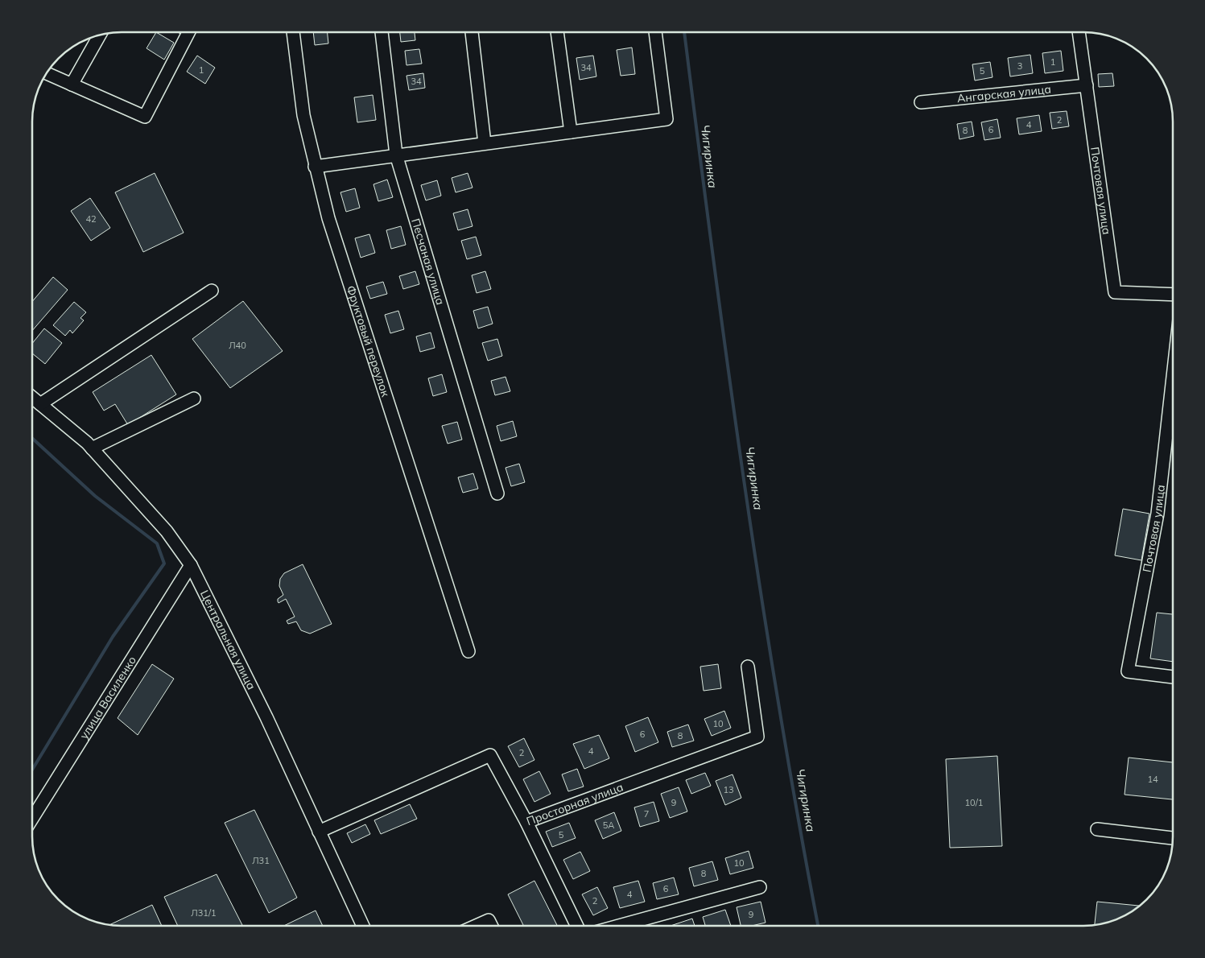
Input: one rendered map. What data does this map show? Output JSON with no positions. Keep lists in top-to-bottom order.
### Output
{
  "streets": {
    "street": [
      "Ангарская улица",
      "Почтовая улица",
      "Песчаная улица",
      "Фруктовый переулок",
      "Центральная улица",
      "улица Василенко",
      "Просторная улица"
    ]
  },
  "crossings": [
    ["Ангарская улица", "Почтовая улица"],
    ["Центральная улица", "улица Василенко"],
    ["Центральная улица", "Просторная улица"]
  ],
  "water": ["Чигиринка"],
  "house_numbers": [
    "1",
    "3",
    "34",
    "1",
    "5",
    "34",
    "2",
    "4",
    "6",
    "8",
    "42",
    "Л40",
    "10",
    "6",
    "8",
    "4",
    "2",
    "14",
    "13",
    "9",
    "10/1",
    "7",
    "5А",
    "5",
    "Л31",
    "10",
    "8",
    "6",
    "4",
    "2",
    "Л31/1",
    "9"
  ]
}
